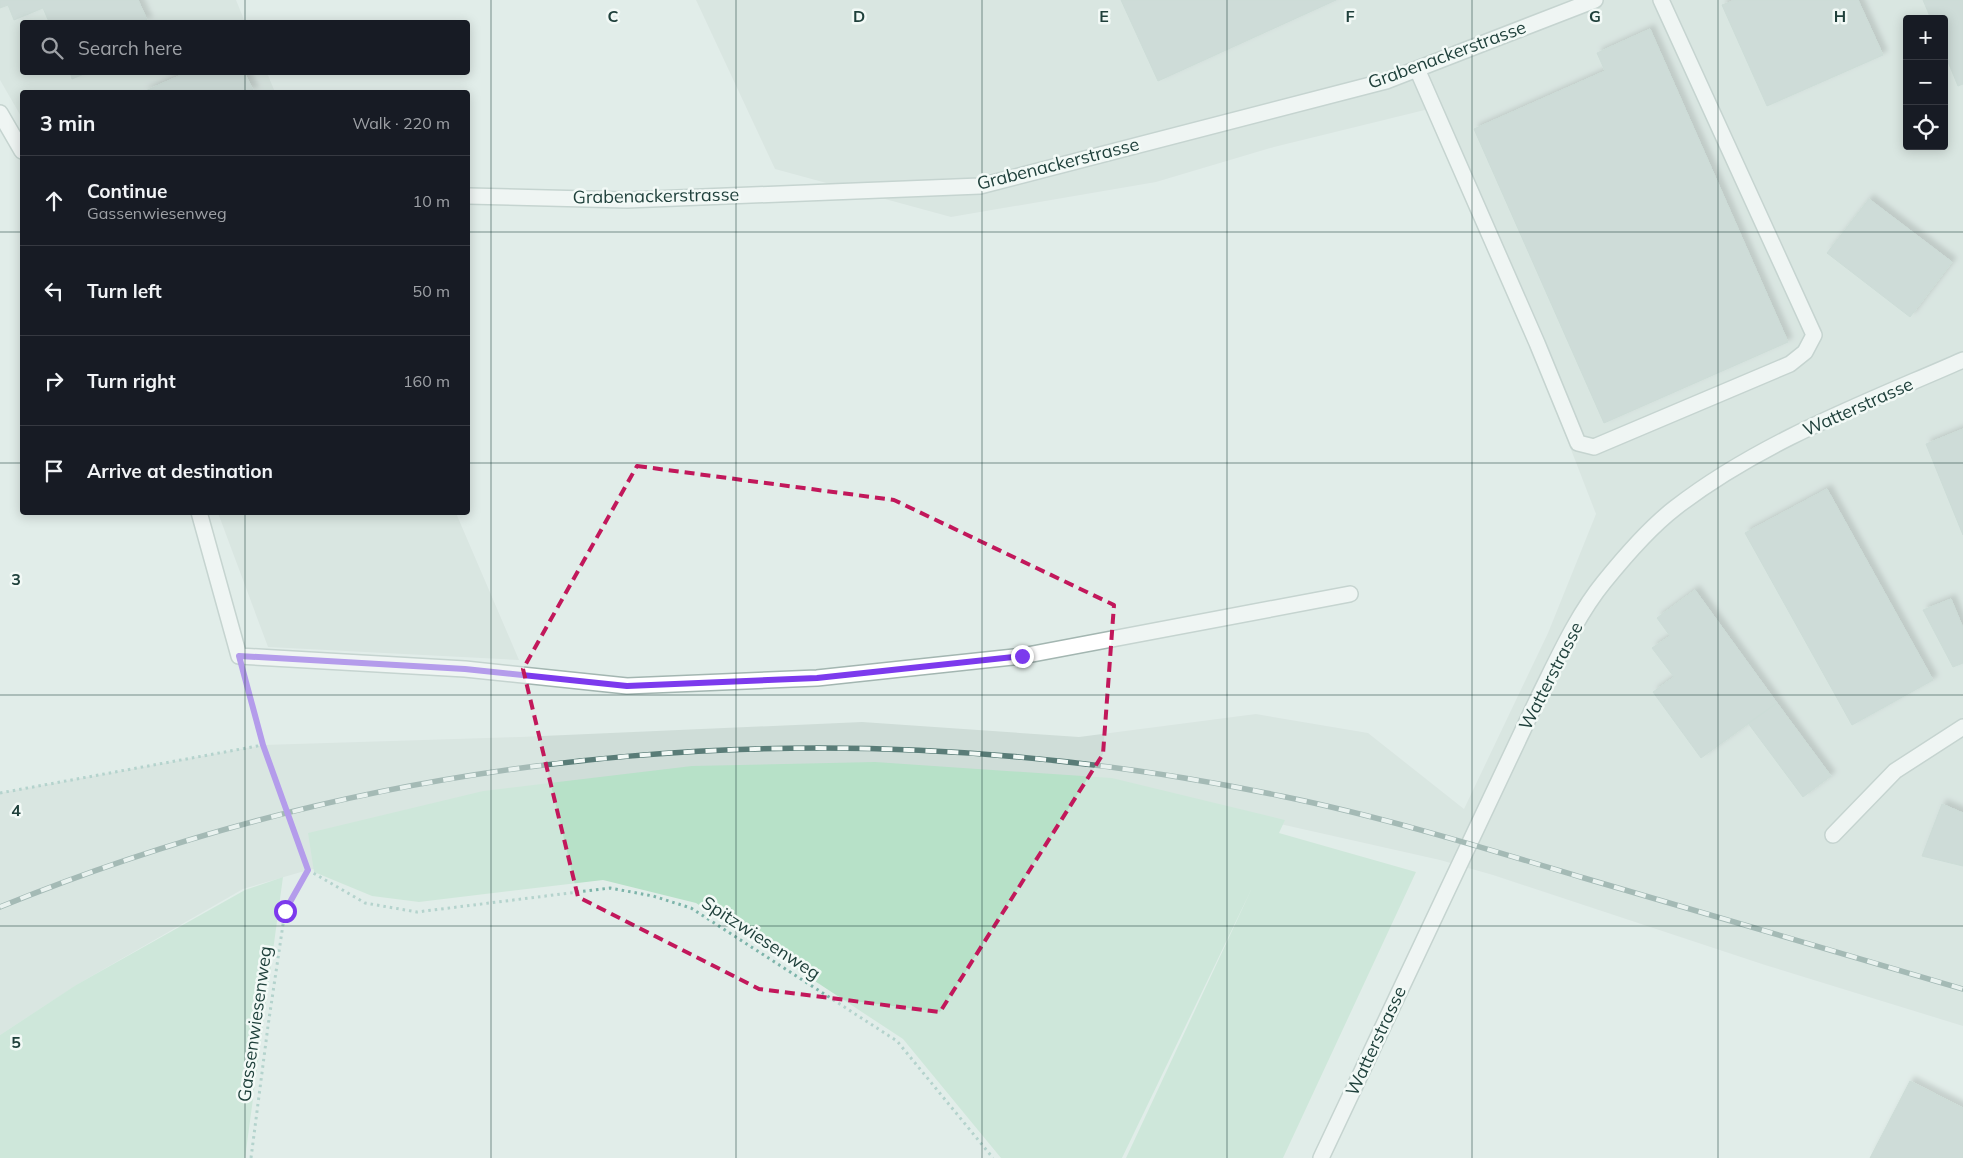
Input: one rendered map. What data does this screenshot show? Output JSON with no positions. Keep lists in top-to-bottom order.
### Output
{
  "streets": {
    "street": ["Grabenackerstrasse", "Watterstrasse"],
    "path": ["Spitzwiesenweg", "Gassenwiesenweg"]
  },
  "crossings": [
    ["Spitzwiesenweg", "Gassenwiesenweg"]
  ],
  "page": {
    "map_buttons": ["+", "−"],
    "search": "Search here",
    "heading": ["3 min", "Walk · 220 m"],
    "list": [
      ["Continue", "Gassenwiesenweg", "10 m"],
      ["Turn left", "50 m"],
      ["Turn right", "160 m"],
      "Arrive at destination"
    ]
  },
  "grid": {
    "columns": [
      "C",
      "D",
      "E",
      "F",
      "G",
      "H"
    ],
    "rows": ["3", "4", "5"]
  }
}
